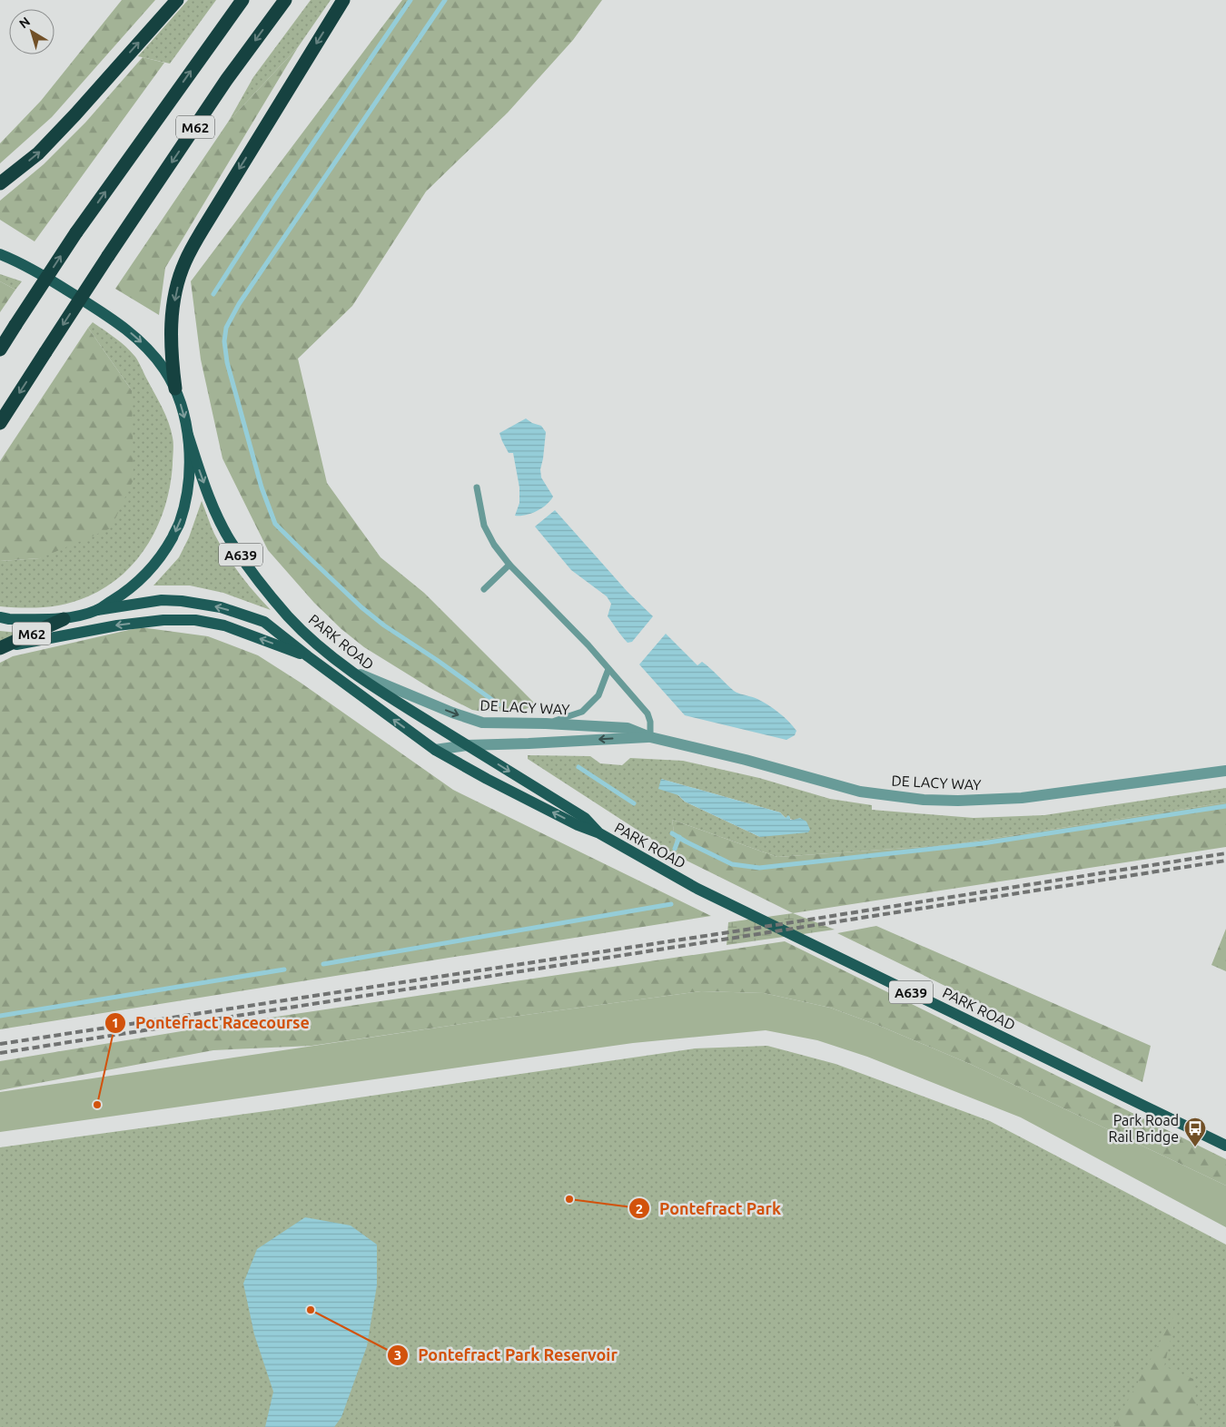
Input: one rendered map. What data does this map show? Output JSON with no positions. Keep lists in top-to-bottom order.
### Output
{
  "streets": {
    "highway": ["M62"],
    "main road": ["A639", "PARK ROAD"],
    "street": ["DE LACY WAY"]
  },
  "crossings": [
    ["M62", "A639"],
    ["A639", "PARK ROAD"],
    ["PARK ROAD", "DE LACY WAY"]
  ],
  "places": {
    "other": ["Pontefract Racecourse", "Pontefract Park", "Pontefract Park Reservoir"],
    "bus stop": ["Park Road Rail Bridge"]
  },
  "north": "top left"
}
